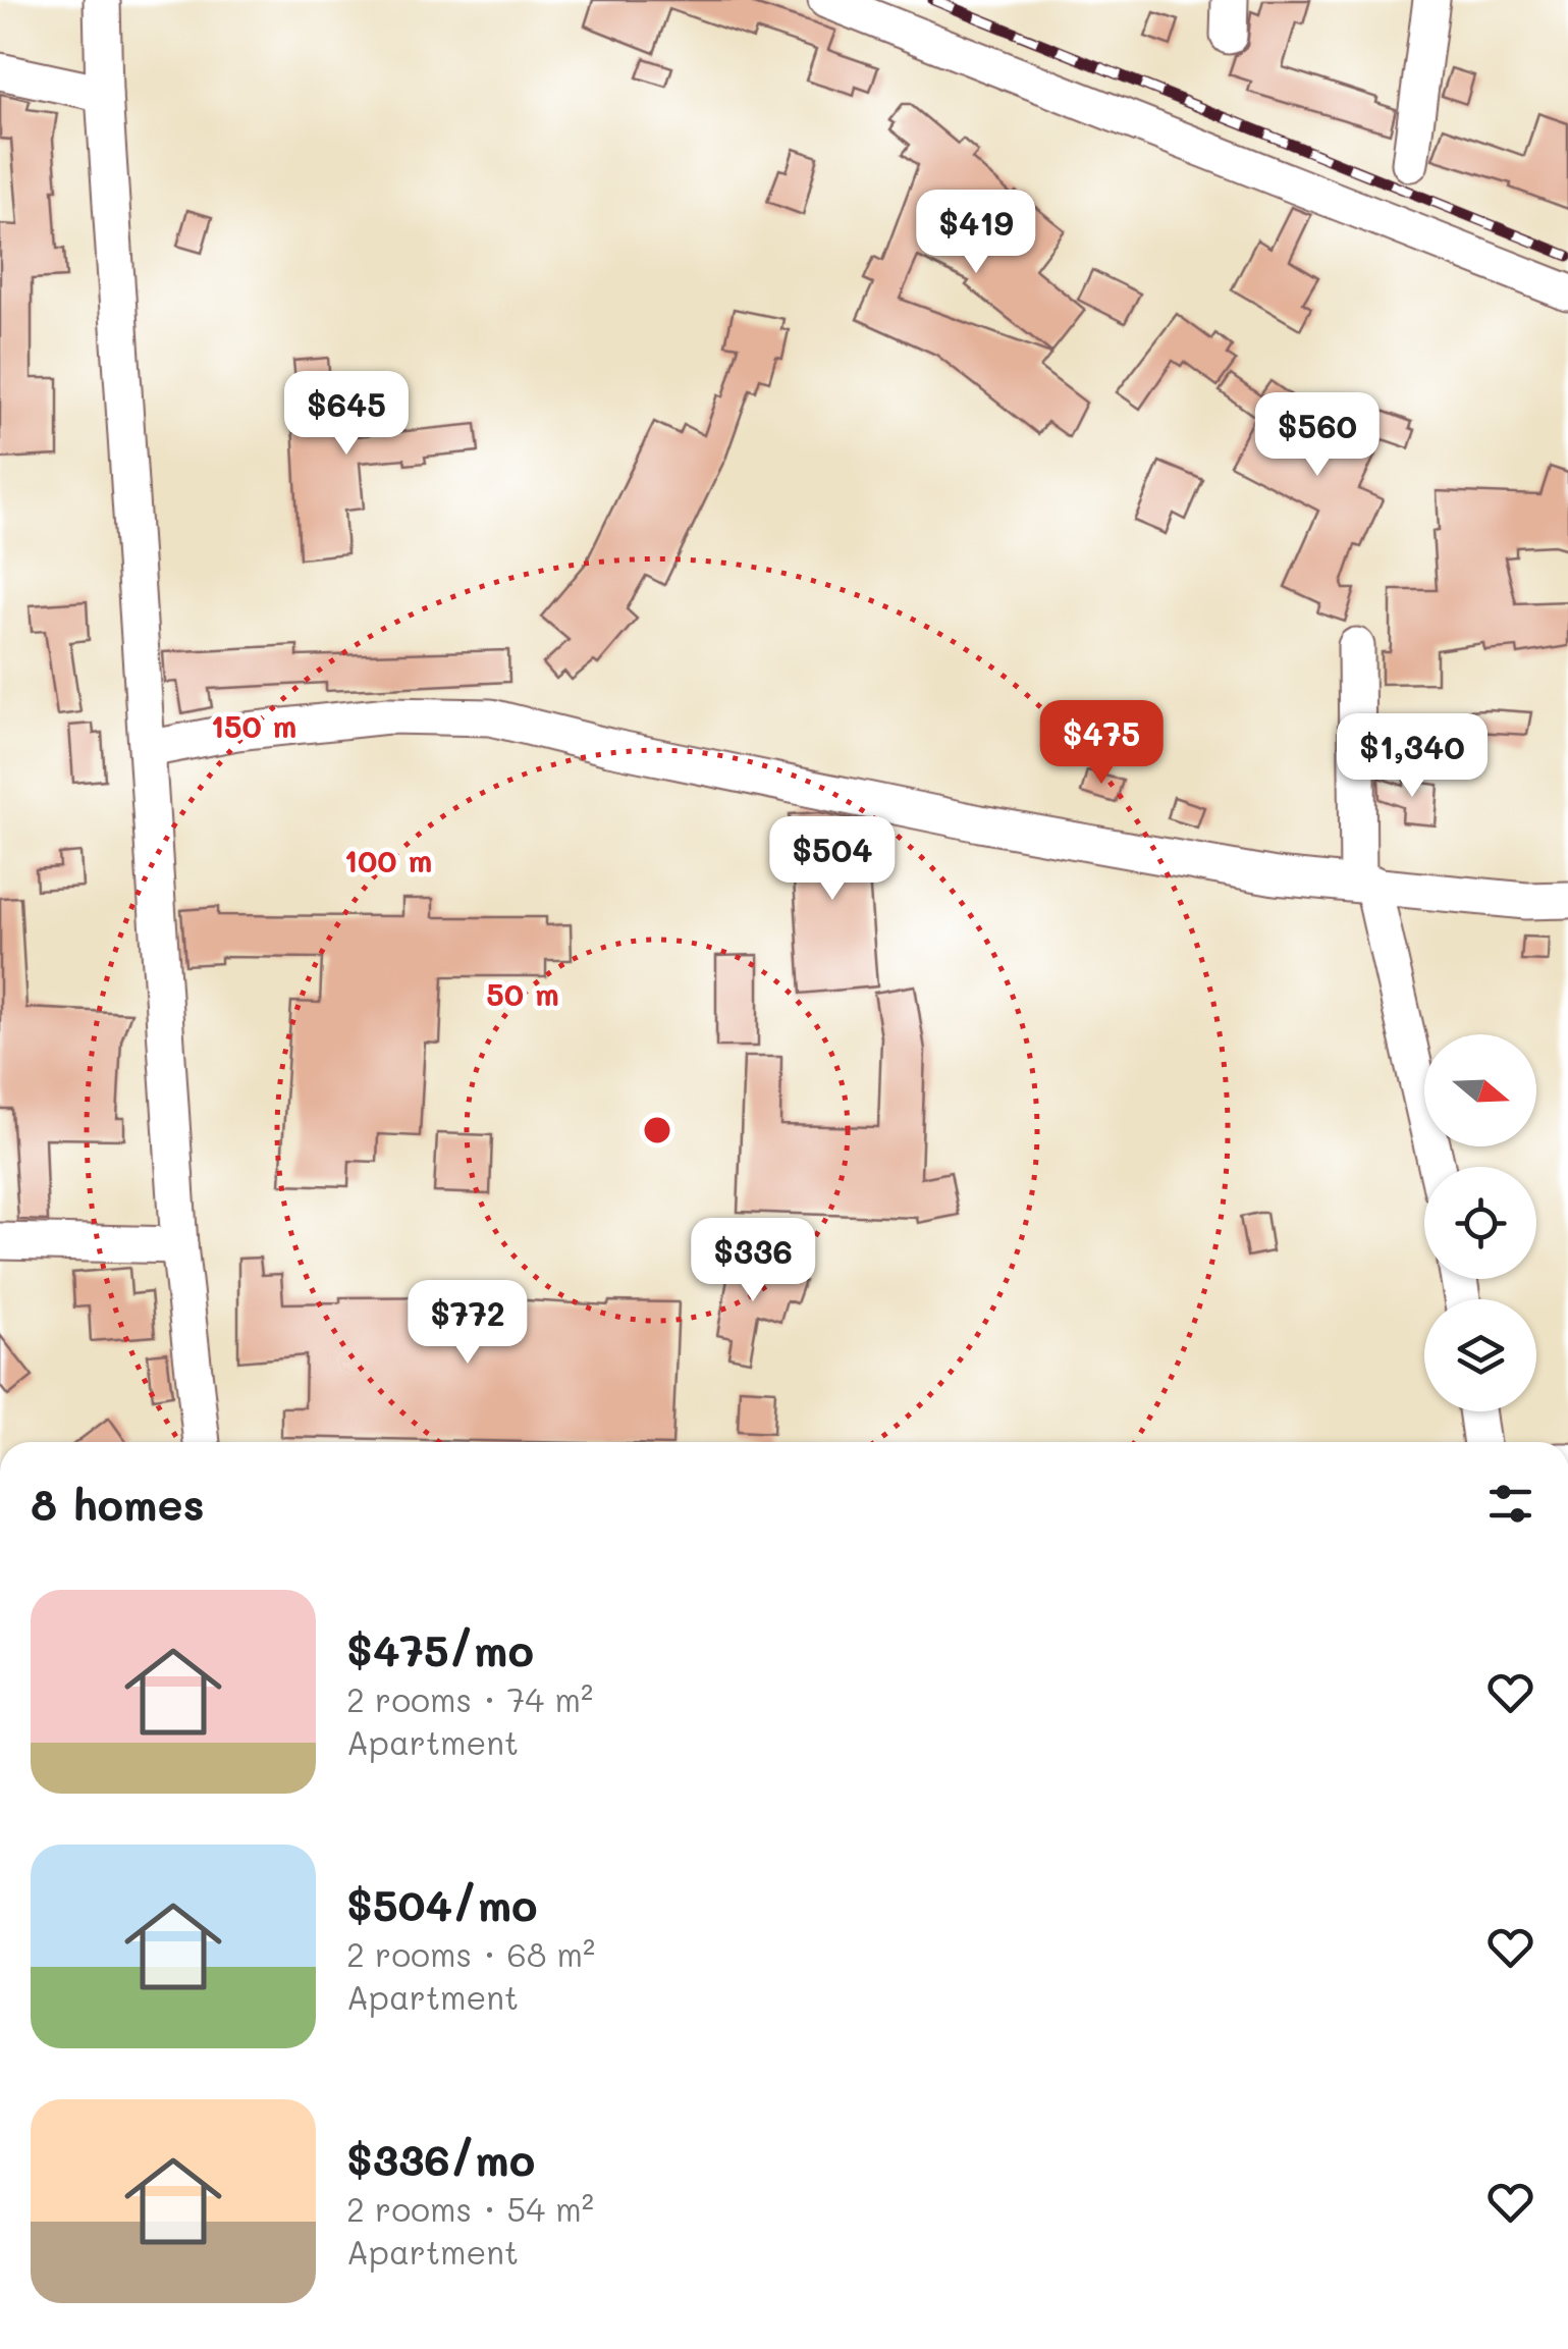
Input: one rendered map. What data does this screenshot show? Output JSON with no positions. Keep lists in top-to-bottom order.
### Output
{
  "north": "right",
  "page": {
    "price": [
      "$419",
      "$645",
      "$560",
      "$475",
      "$1,340",
      "$504",
      "$336",
      "$772"
    ],
    "heading": "8 homes",
    "list": [
      {
        "name": "$475/mo",
        "note": "2 rooms · 74 m² · Apartment"
      },
      {
        "name": "$504/mo",
        "note": "2 rooms · 68 m² · Apartment"
      },
      {
        "name": "$336/mo",
        "note": "2 rooms · 54 m² · Apartment"
      }
    ]
  },
  "rings": ["150 m", "100 m", "50 m"]
}
